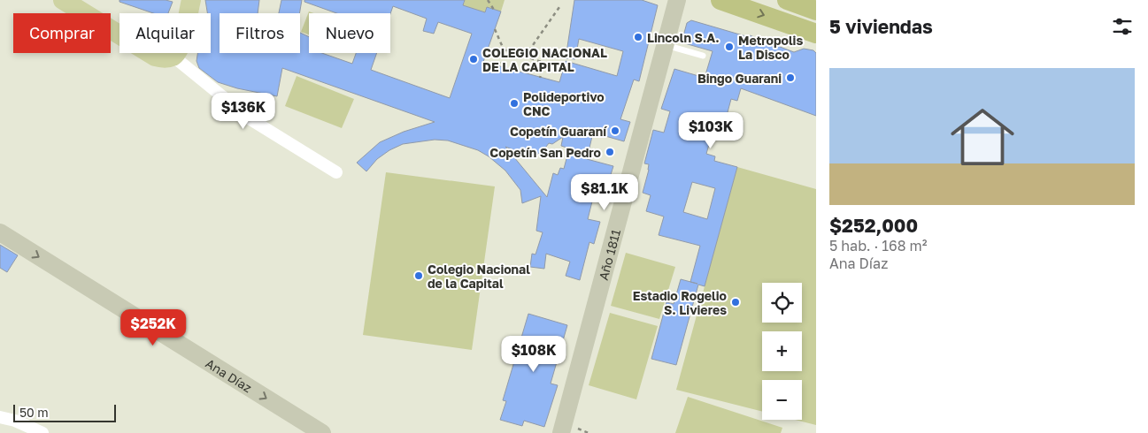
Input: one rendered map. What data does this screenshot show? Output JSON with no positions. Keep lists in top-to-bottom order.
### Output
{
  "streets": {
    "main road": ["Año 1811", "Ana Díaz"]
  },
  "one_way": ["Ana Díaz"],
  "places": [
    "Lincoln S.A.",
    "Metropolis La Disco",
    "COLEGIO NACIONAL DE LA CAPITAL",
    "Bingo Guarani",
    "Polideportivo CNC",
    "Copetín Guaraní",
    "Copetín San Pedro",
    "Colegio Nacional de la Capital",
    "Estadio Rogelio S. Livieres"
  ],
  "scale_bar": "50 m",
  "page": {
    "heading": "5 viviendas",
    "chip": [
      "Comprar",
      "Alquilar",
      "Filtros",
      "Nuevo"
    ],
    "list": [
      {
        "name": "$252,000",
        "note": "5 hab. · 168 m² · Ana Díaz"
      }
    ],
    "price": [
      "$136K",
      "$103K",
      "$81.1K",
      "$252K",
      "$108K"
    ],
    "map_buttons": ["+", "−"],
    "scale": "50 m"
  }
}
